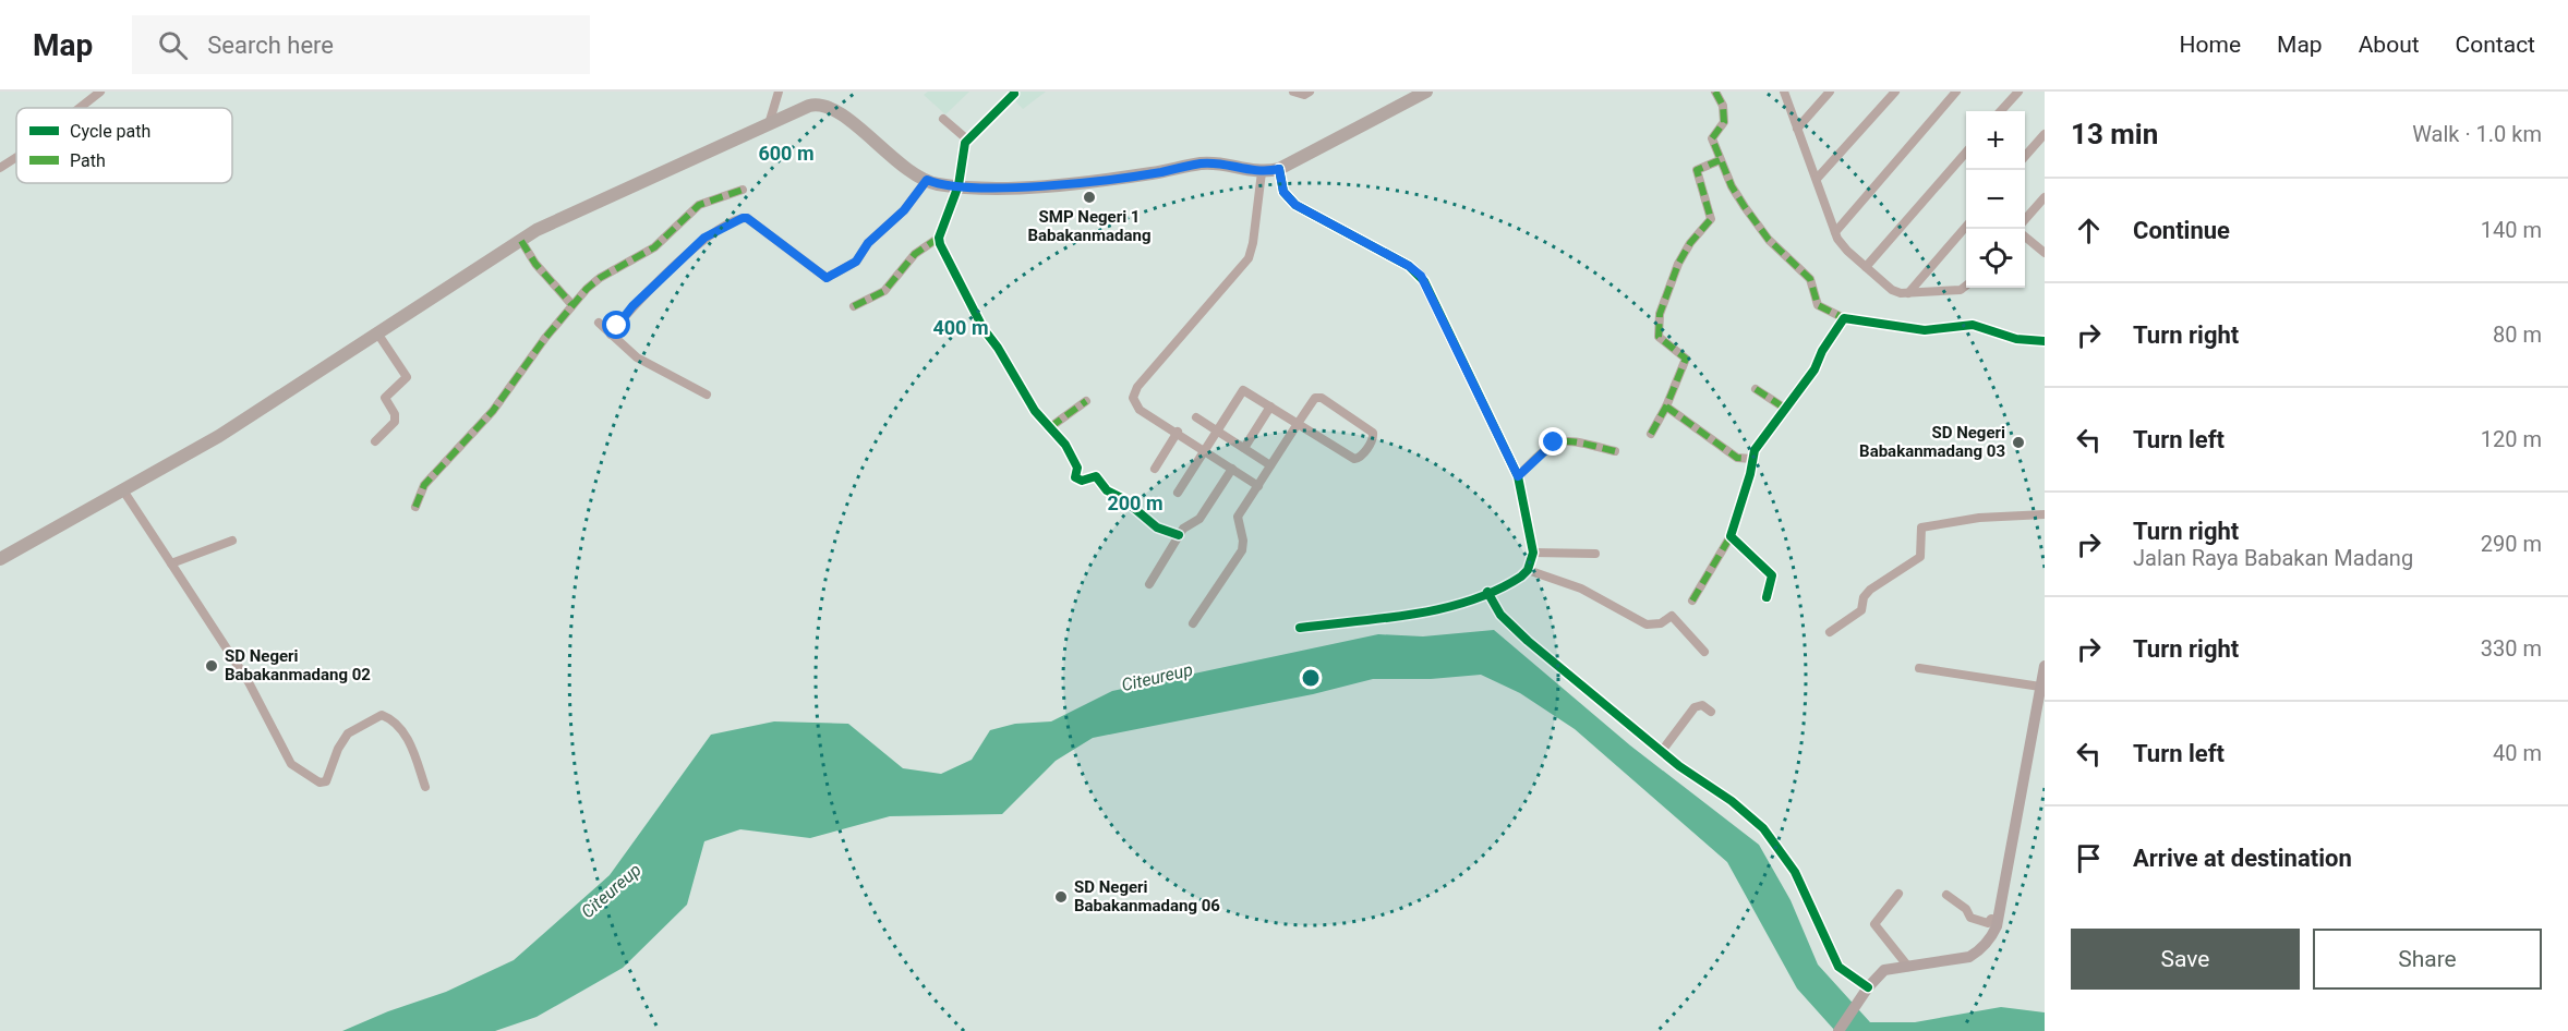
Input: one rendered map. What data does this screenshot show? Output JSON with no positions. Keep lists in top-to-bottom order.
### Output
{
  "water": ["Citeureup"],
  "places": [
    "SMP Negeri 1 Babakanmadang",
    "SD Negeri Babakanmadang 03",
    "SD Negeri Babakanmadang 02",
    "SD Negeri Babakanmadang 06"
  ],
  "legend": ["Cycle path", "Path"],
  "page": {
    "header": "Map",
    "search": "Search here",
    "nav": [
      "Home",
      "Map",
      "About",
      "Contact"
    ],
    "heading": ["13 min", "Walk · 1.0 km"],
    "map_buttons": ["+", "−"],
    "list": [
      ["Continue", "140 m"],
      ["Turn right", "80 m"],
      ["Turn left", "120 m"],
      ["Turn right", "Jalan Raya Babakan Madang", "290 m"],
      ["Turn right", "330 m"],
      ["Turn left", "40 m"],
      "Arrive at destination"
    ],
    "buttons": ["Save", "Share"]
  },
  "rings": ["600 m", "400 m", "200 m"]
}
